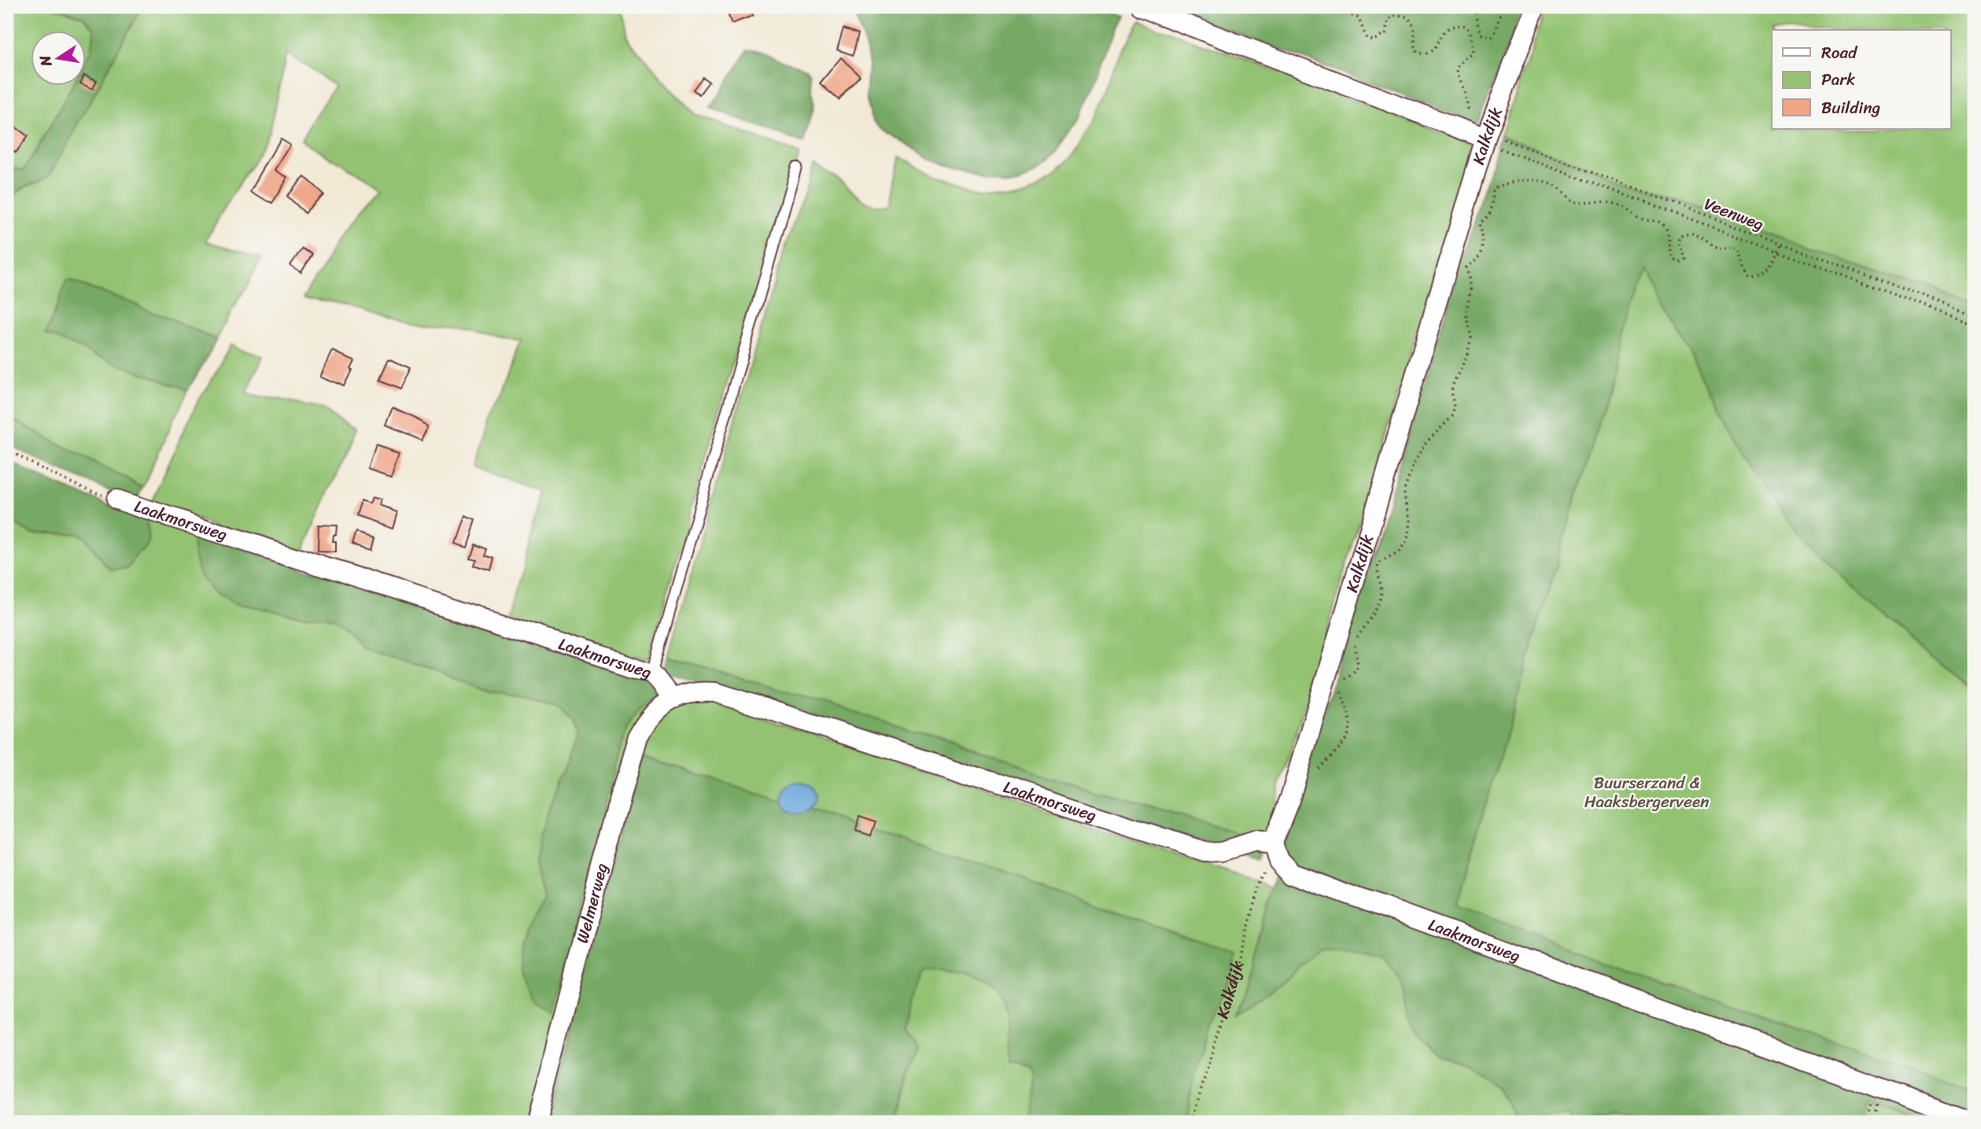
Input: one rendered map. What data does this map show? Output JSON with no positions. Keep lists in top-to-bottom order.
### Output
{
  "streets": {
    "street": ["Kalkdijk", "Laakmorsweg", "Welmerweg"],
    "path": ["Veenweg"]
  },
  "crossings": [
    ["Kalkdijk", "Veenweg"],
    ["Kalkdijk", "Laakmorsweg"],
    ["Laakmorsweg", "Welmerweg"]
  ],
  "parks": ["Buurserzand & Haaksbergerveen"],
  "legend": ["Road", "Park", "Building"],
  "north": "left"
}
